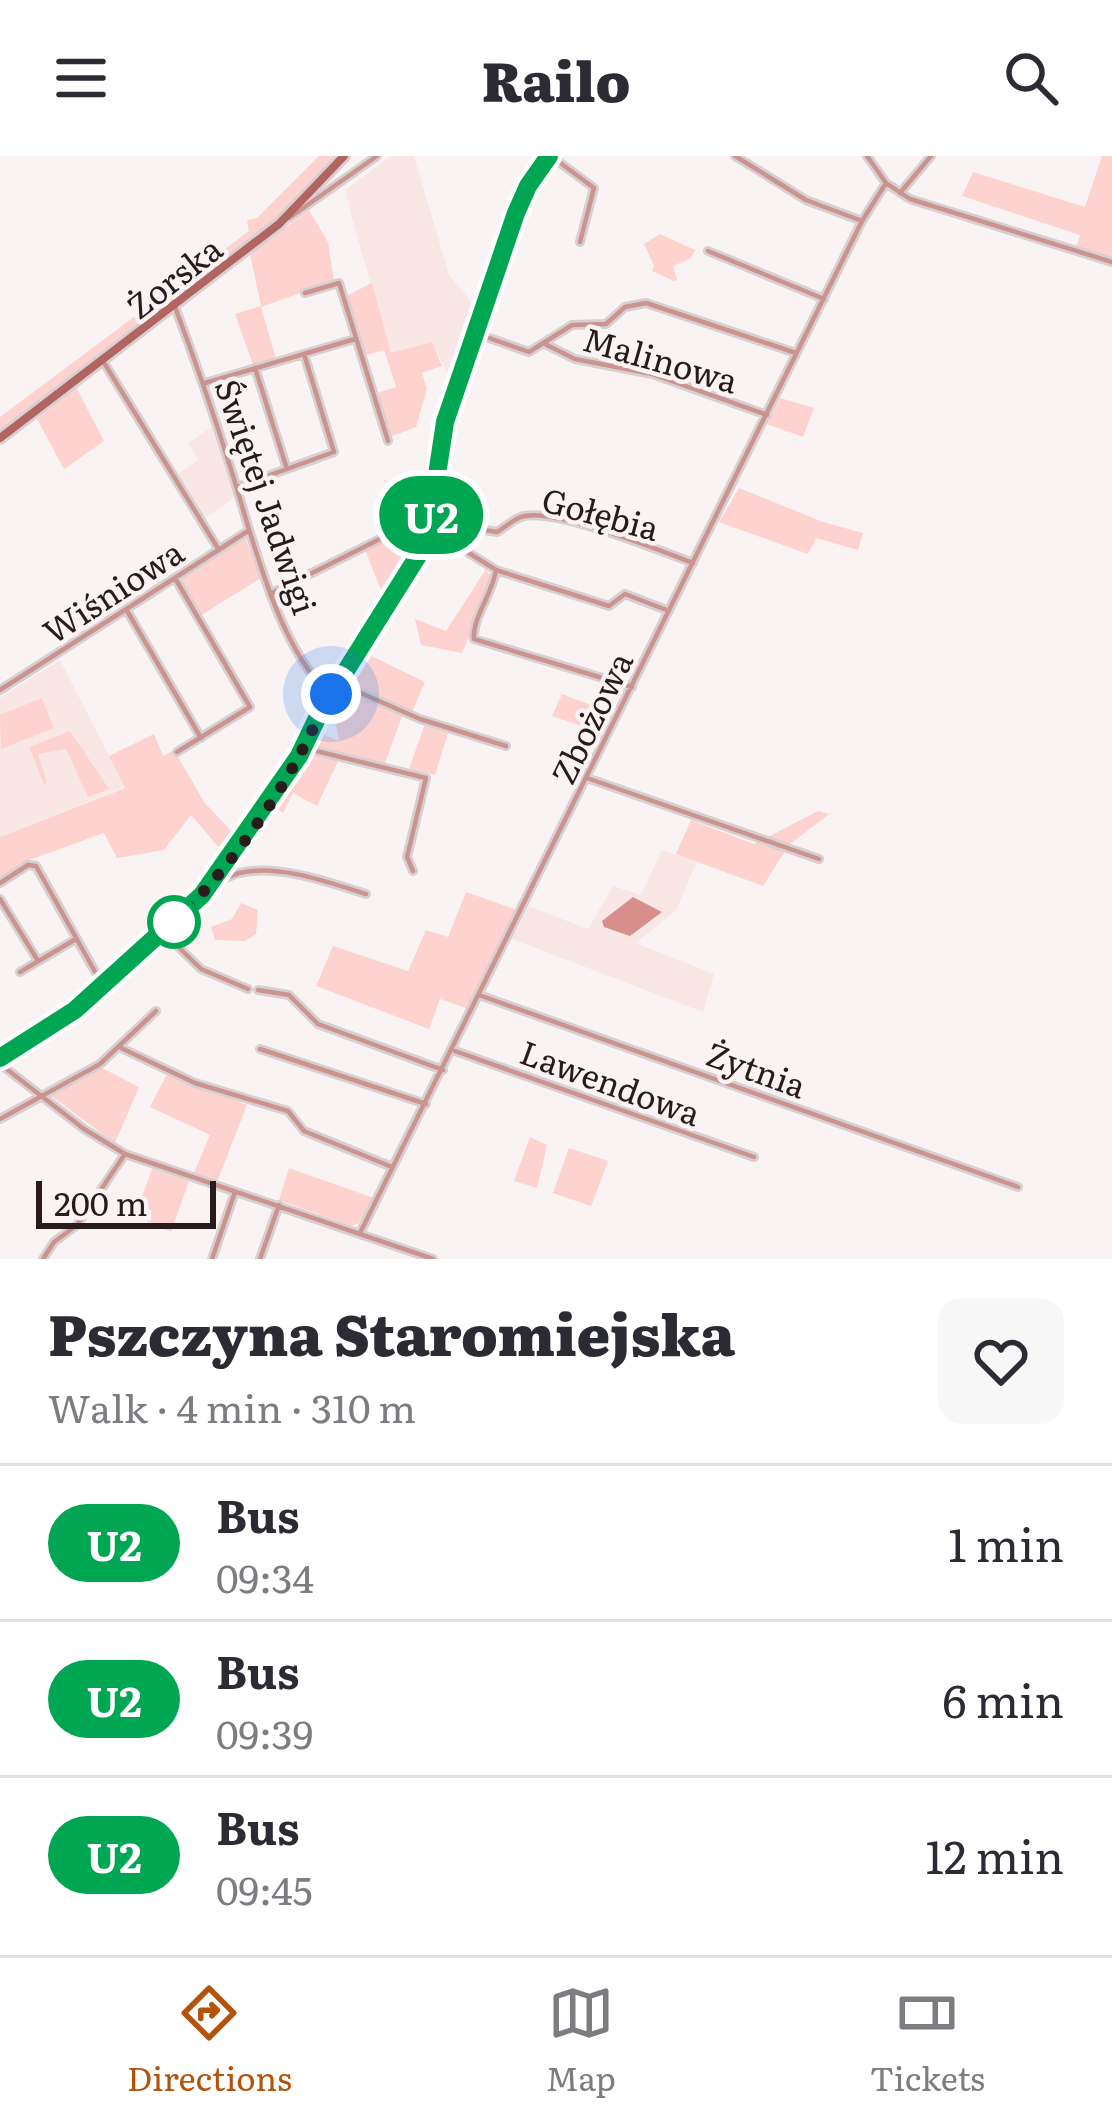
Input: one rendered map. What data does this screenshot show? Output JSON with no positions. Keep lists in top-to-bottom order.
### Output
{
  "streets": {
    "street": [
      "Żorska",
      "Malinowa",
      "Świętej Jadwigi",
      "Gołębia",
      "Wiśniowa",
      "Zbożowa",
      "Żytnia",
      "Lawendowa"
    ]
  },
  "crossings": [
    ["Żorska", "Świętej Jadwigi"],
    ["Malinowa", "Zbożowa"],
    ["Świętej Jadwigi", "Wiśniowa"],
    ["Gołębia", "Zbożowa"],
    ["Zbożowa", "Żytnia"],
    ["Zbożowa", "Lawendowa"]
  ],
  "lines": ["bus line U2"],
  "scale_bar": "200 m",
  "page": {
    "header": "Railo",
    "on_map": "U2",
    "scale": "200 m",
    "heading": ["Pszczyna Staromiejska", "Walk · 4 min · 310 m"],
    "list": [
      {
        "mark": "U2",
        "name": "Bus",
        "note": "09:34",
        "value": "1 min"
      },
      {
        "mark": "U2",
        "name": "Bus",
        "note": "09:39",
        "value": "6 min"
      },
      {
        "mark": "U2",
        "name": "Bus",
        "note": "09:45",
        "value": "12 min"
      }
    ],
    "tabs": ["Directions", "Map", "Tickets"]
  }
}
